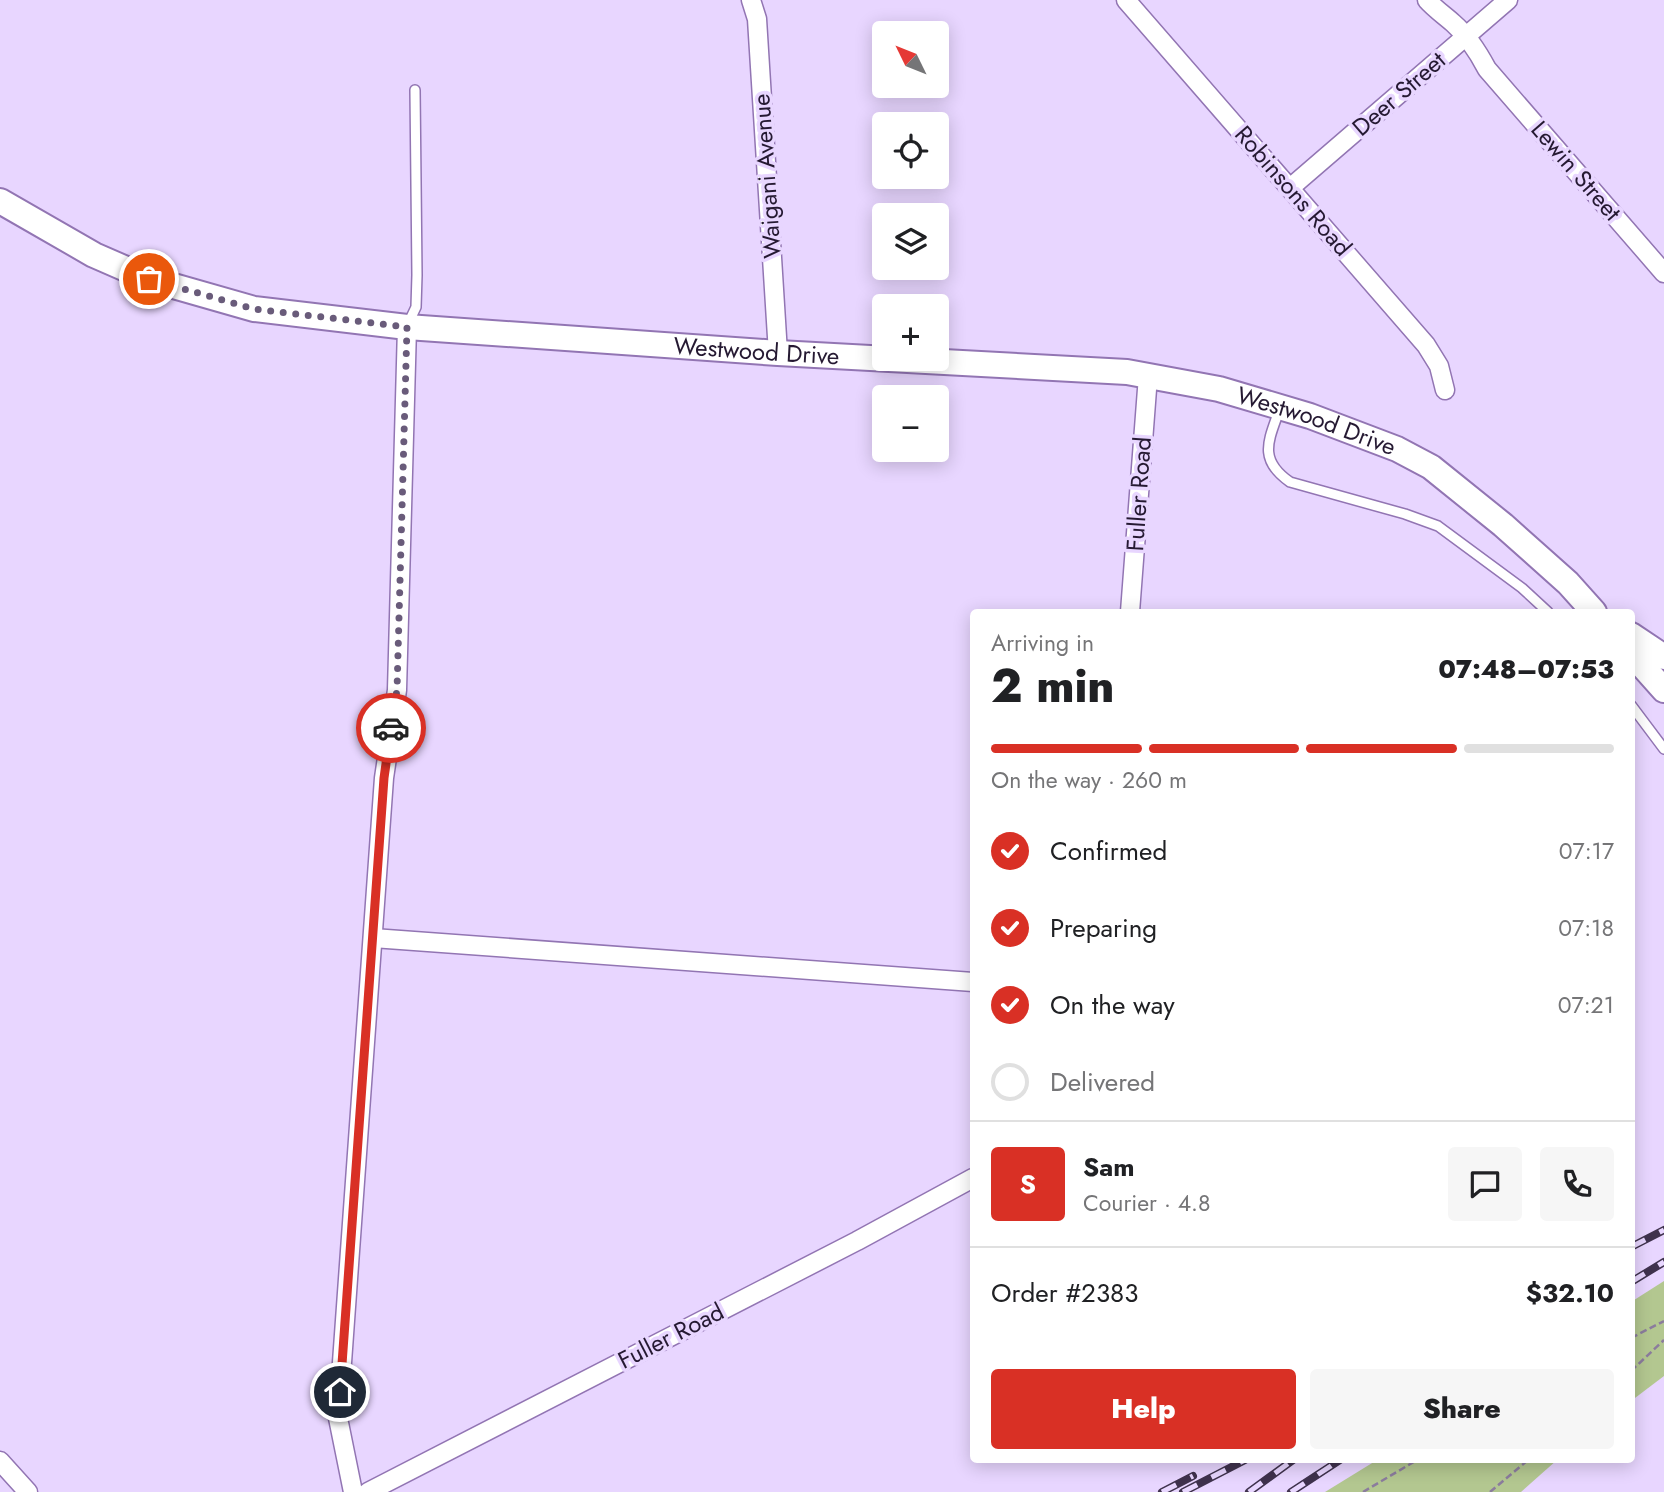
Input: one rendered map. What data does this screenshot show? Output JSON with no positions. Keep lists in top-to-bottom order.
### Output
{
  "streets": {
    "main road": ["Westwood Drive"],
    "street": [
      "Deer Street",
      "Lewin Street",
      "Waigani Avenue",
      "Robinsons Road",
      "Fuller Road"
    ]
  },
  "crossings": [
    ["Deer Street", "Lewin Street"],
    ["Deer Street", "Robinsons Road"],
    ["Waigani Avenue", "Westwood Drive"],
    ["Westwood Drive", "Fuller Road"]
  ],
  "north": "top left",
  "page": {
    "map_buttons": ["+", "−"],
    "heading": ["2 min", "Arriving in", "07:48–07:53"],
    "panel": [
      "Sam",
      "Courier · 4.8",
      "Order #2383",
      "$32.10"
    ],
    "bar": "On the way · 260 m",
    "list": [
      ["Confirmed", "07:17"],
      ["Preparing", "07:18"],
      ["On the way", "07:21"],
      "Delivered"
    ],
    "round": "S",
    "buttons": ["Help", "Share"]
  }
}
